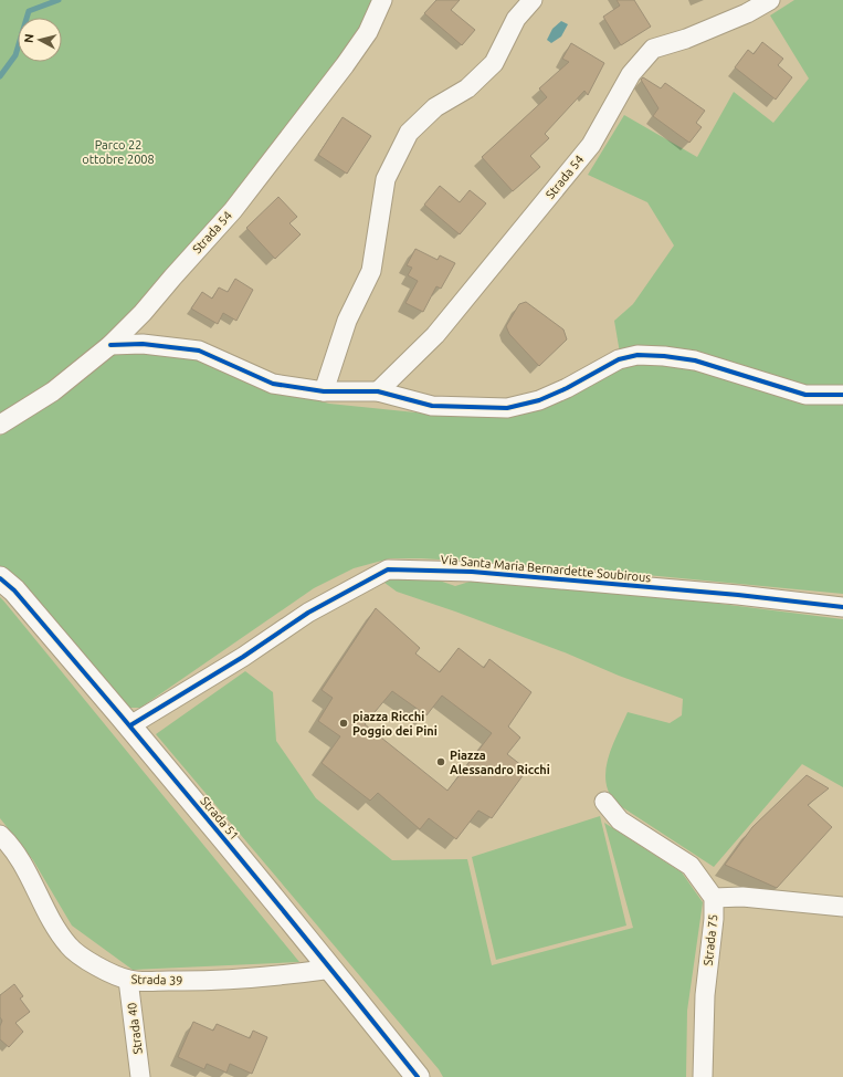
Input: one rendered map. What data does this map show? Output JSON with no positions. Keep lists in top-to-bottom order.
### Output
{
  "streets": {
    "street": [
      "Strada 54",
      "Via Santa Maria Bernardette Soubirous",
      "Strada 51",
      "Strada 75",
      "Strada 39",
      "Strada 40"
    ]
  },
  "crossings": [
    ["Via Santa Maria Bernardette Soubirous", "Strada 51"],
    ["Strada 51", "Strada 39"],
    ["Strada 39", "Strada 40"]
  ],
  "parks": ["Parco 22 ottobre 2008"],
  "places": ["piazza Ricchi Poggio dei Pini", "Piazza Alessandro Ricchi"],
  "north": "left"
}
